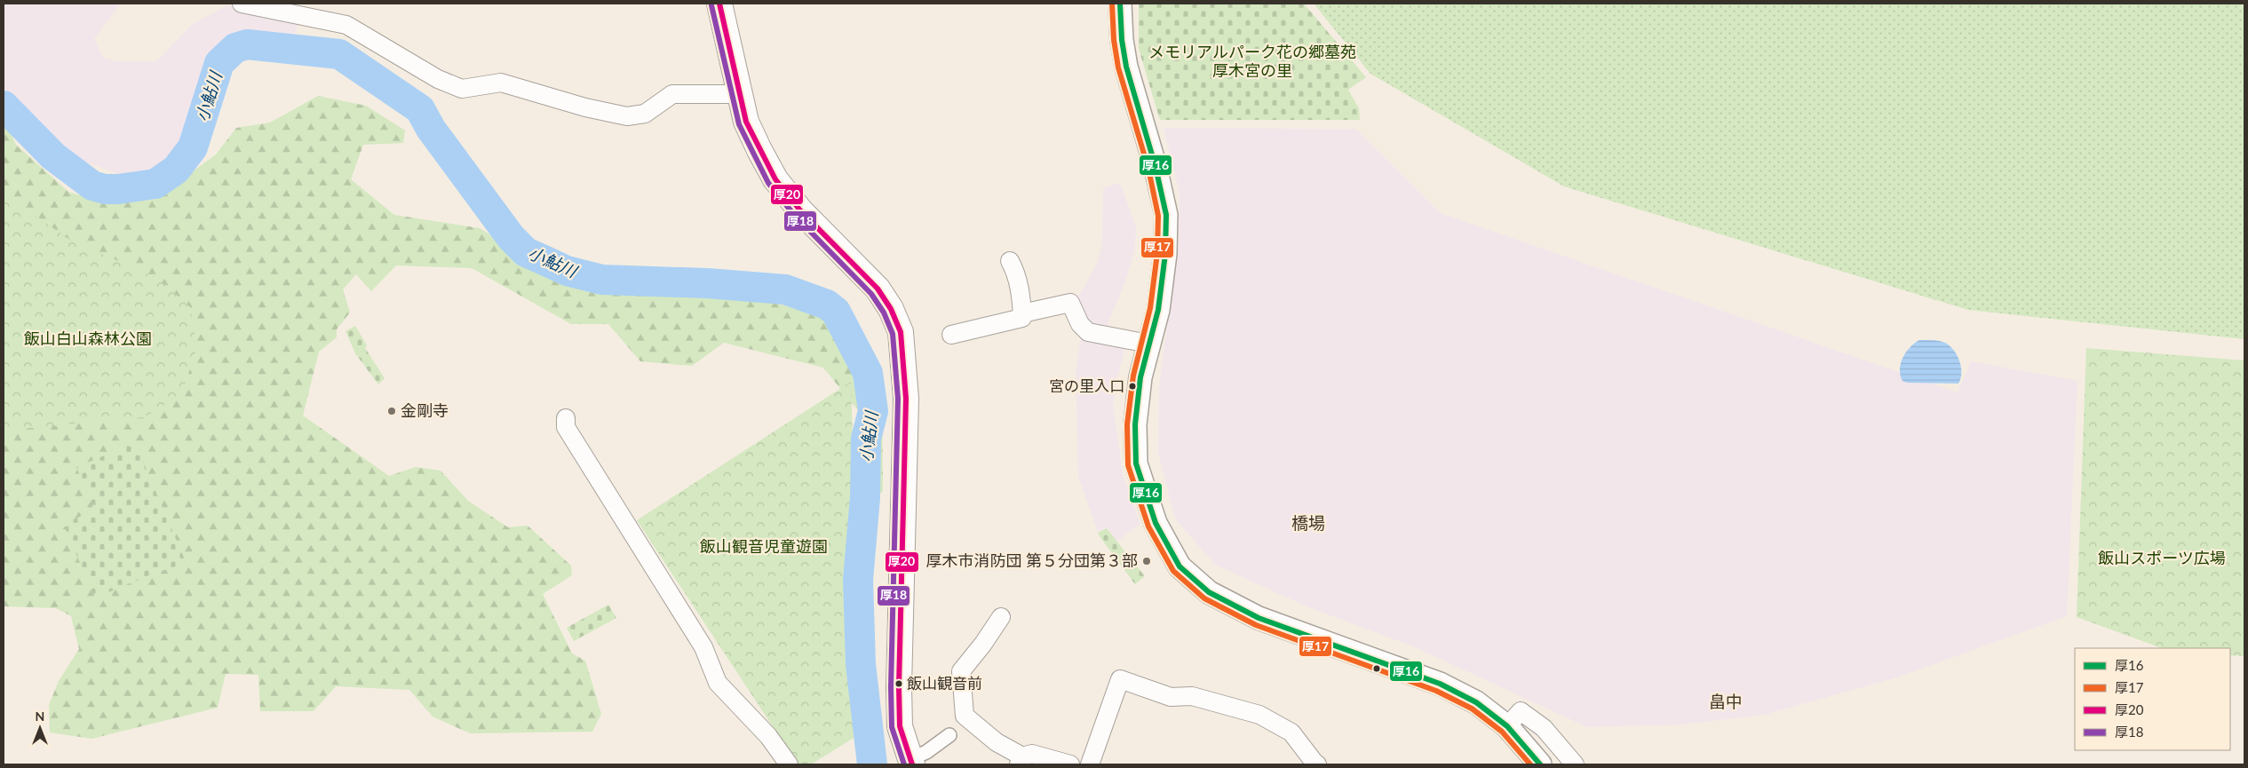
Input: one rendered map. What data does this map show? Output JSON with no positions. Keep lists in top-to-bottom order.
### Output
{
  "districts": ["橋場", "畠中"],
  "water": ["小鮎川"],
  "parks": [
    "メモリアルパーク花の郷墓苑 厚木宮の里",
    "飯山白山森林公園",
    "飯山観音児童遊園",
    "飯山スポーツ広場"
  ],
  "places": [
    "宮の里入口",
    "金剛寺",
    "厚木市消防団 第５分団第３部",
    "飯山観音前"
  ],
  "lines": [
    "transit line 厚16",
    "transit line 厚17",
    "transit line 厚20",
    "transit line 厚18"
  ],
  "legend": [
    "厚16",
    "厚17",
    "厚20",
    "厚18"
  ],
  "north": "top"
}
